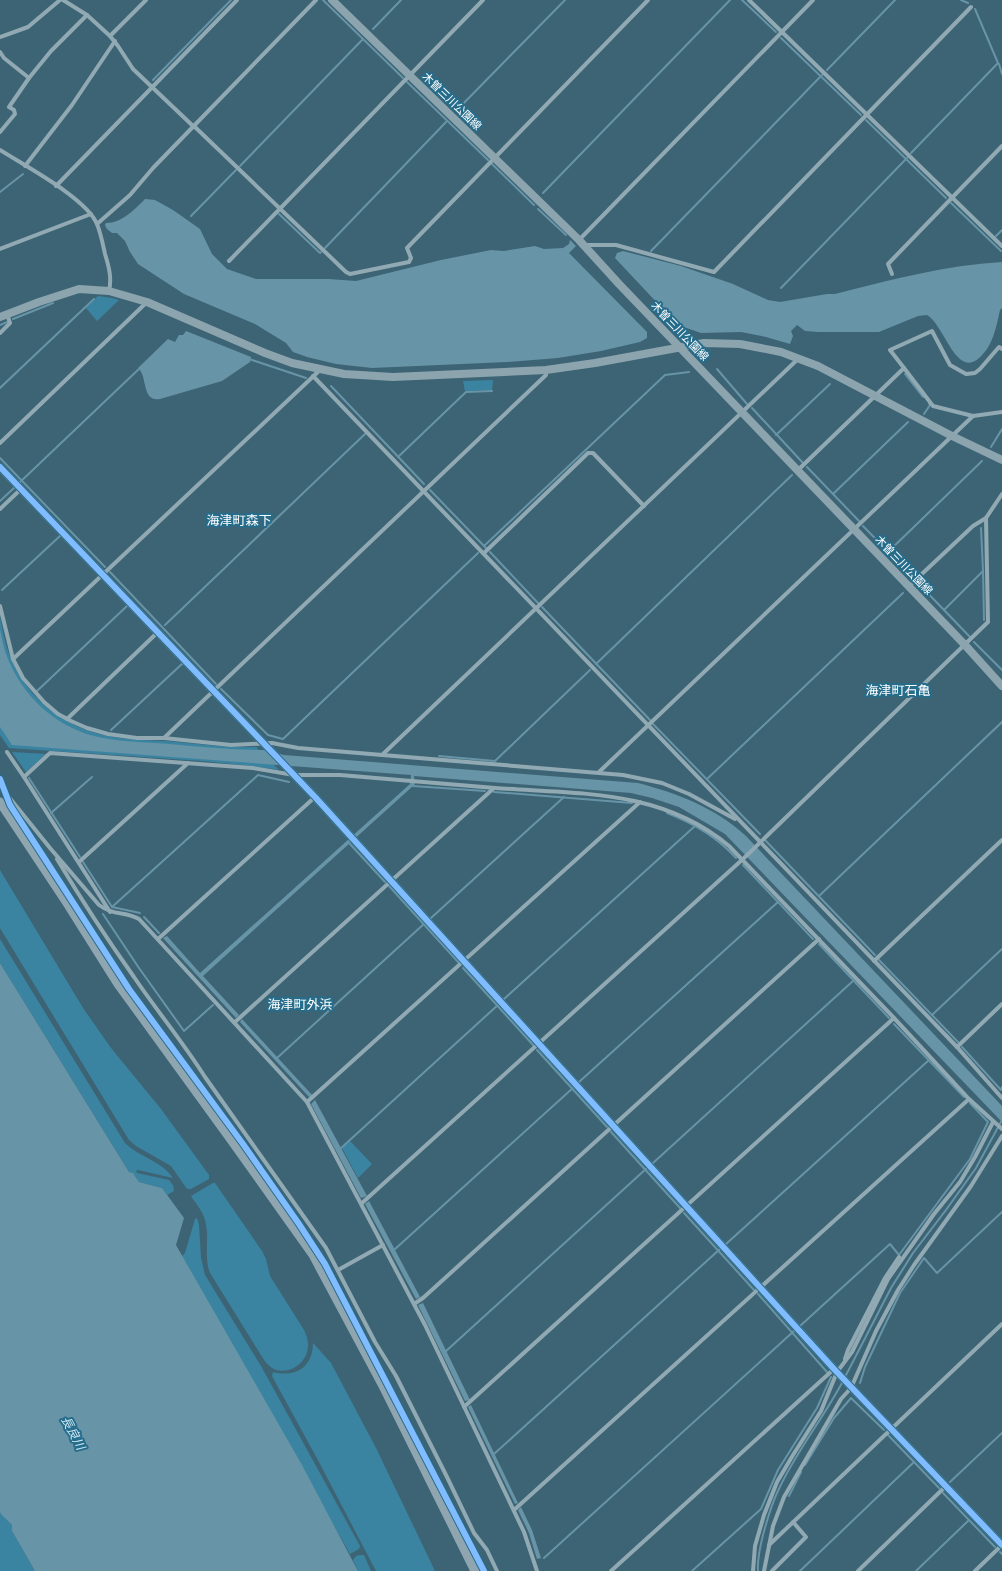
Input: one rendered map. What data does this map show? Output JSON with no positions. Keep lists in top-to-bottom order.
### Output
{
  "streets": {
    "street": ["木曽三川公園線"]
  },
  "districts": ["海津町森下", "海津町石亀", "海津町外浜"],
  "water": ["長良川"]
}
